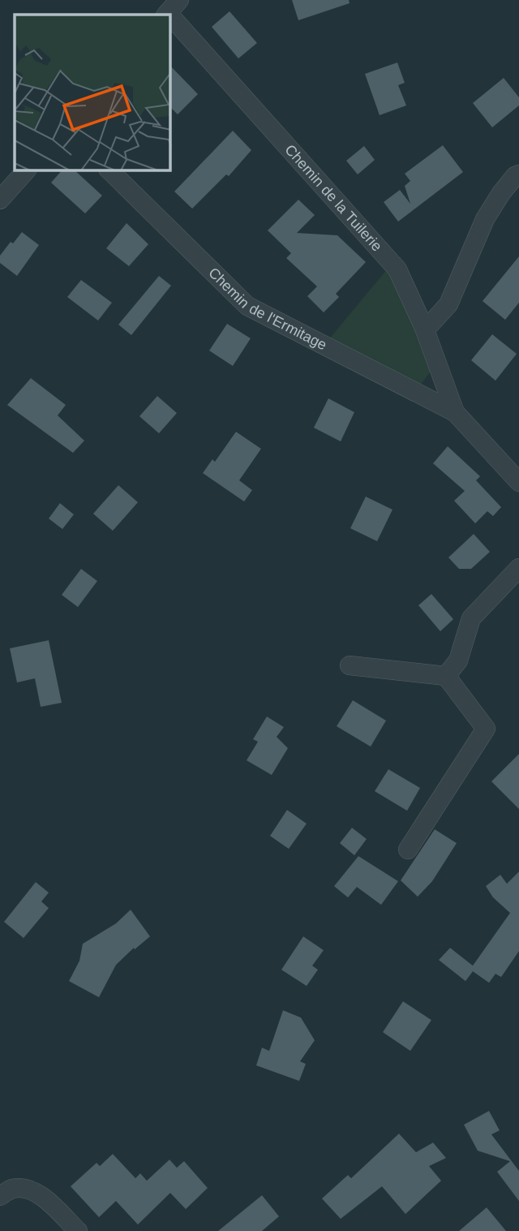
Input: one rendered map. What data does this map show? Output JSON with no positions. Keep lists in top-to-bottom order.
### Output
{
  "streets": {
    "street": ["Chemin de la Tuilerie", "Chemin de l'Ermitage"]
  },
  "crossings": [
    ["Chemin de la Tuilerie", "Chemin de l'Ermitage"]
  ]
}
